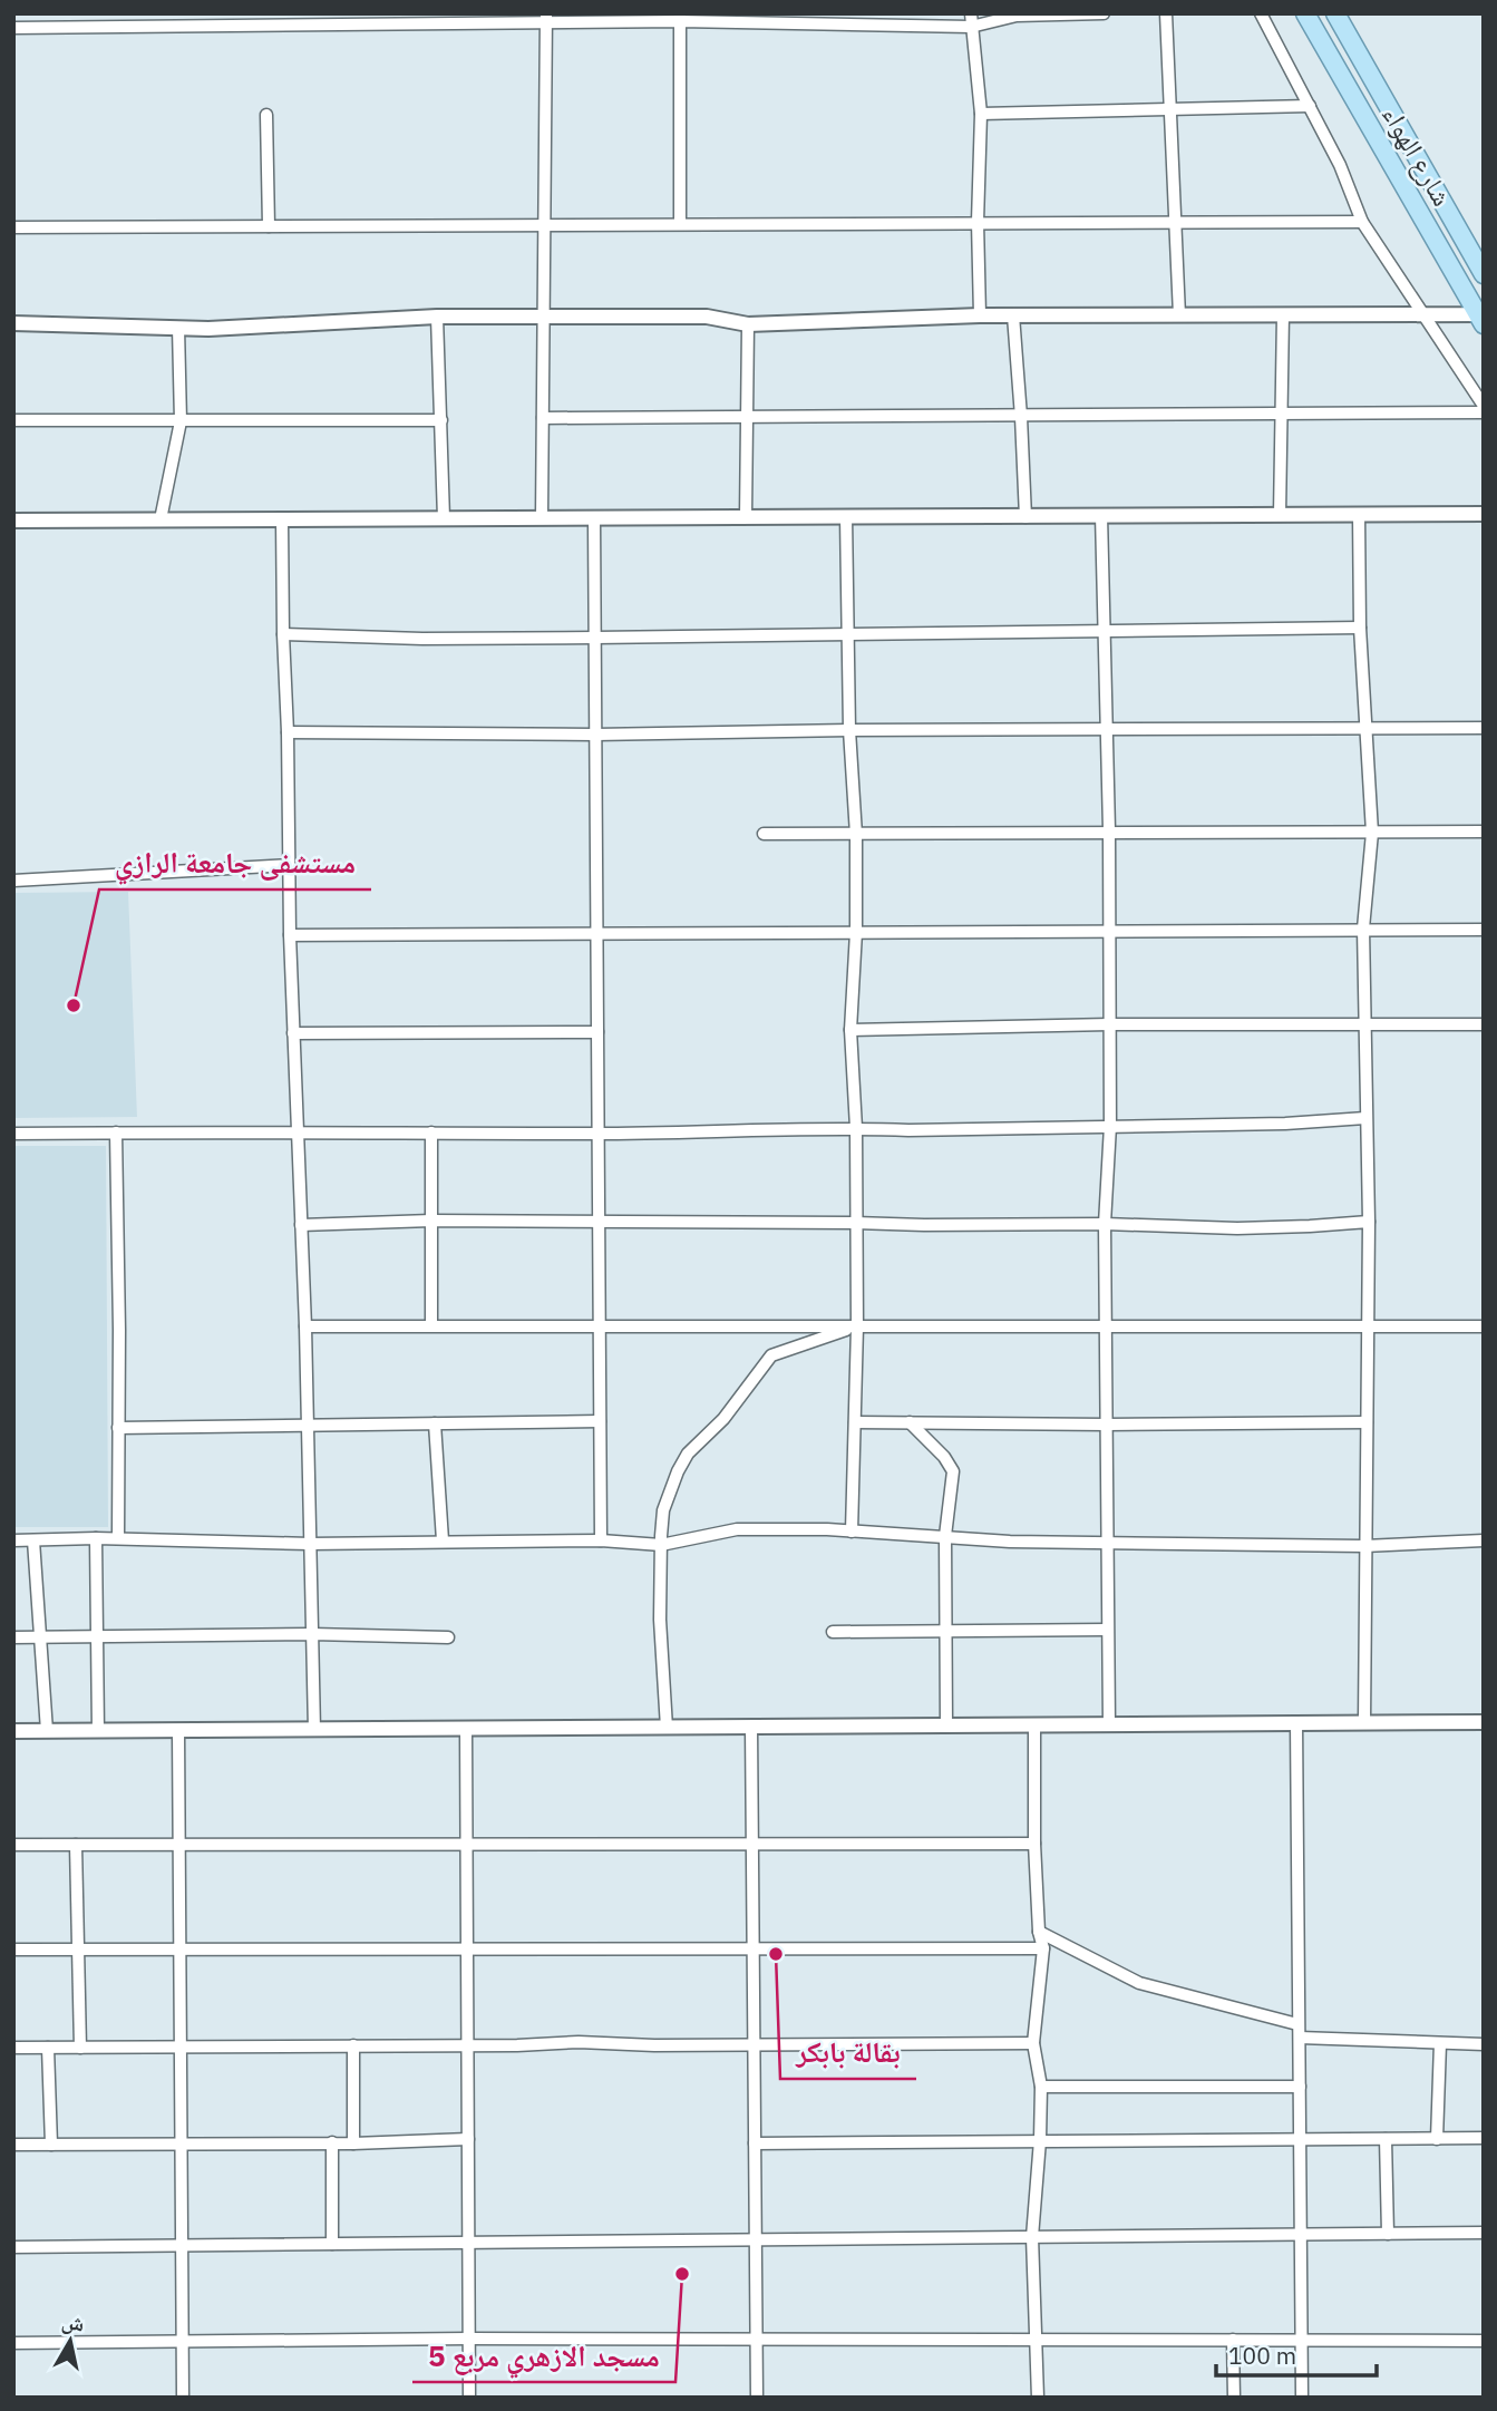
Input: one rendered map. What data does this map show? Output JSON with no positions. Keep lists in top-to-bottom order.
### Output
{
  "streets": {
    "main road": ["شارع الهواء"]
  },
  "places": ["مستشفى جامعة الرازي", "بقالة بابكر", "مسجد الازهري مربع 5"],
  "scale_bar": "100 m",
  "north": "top"
}
